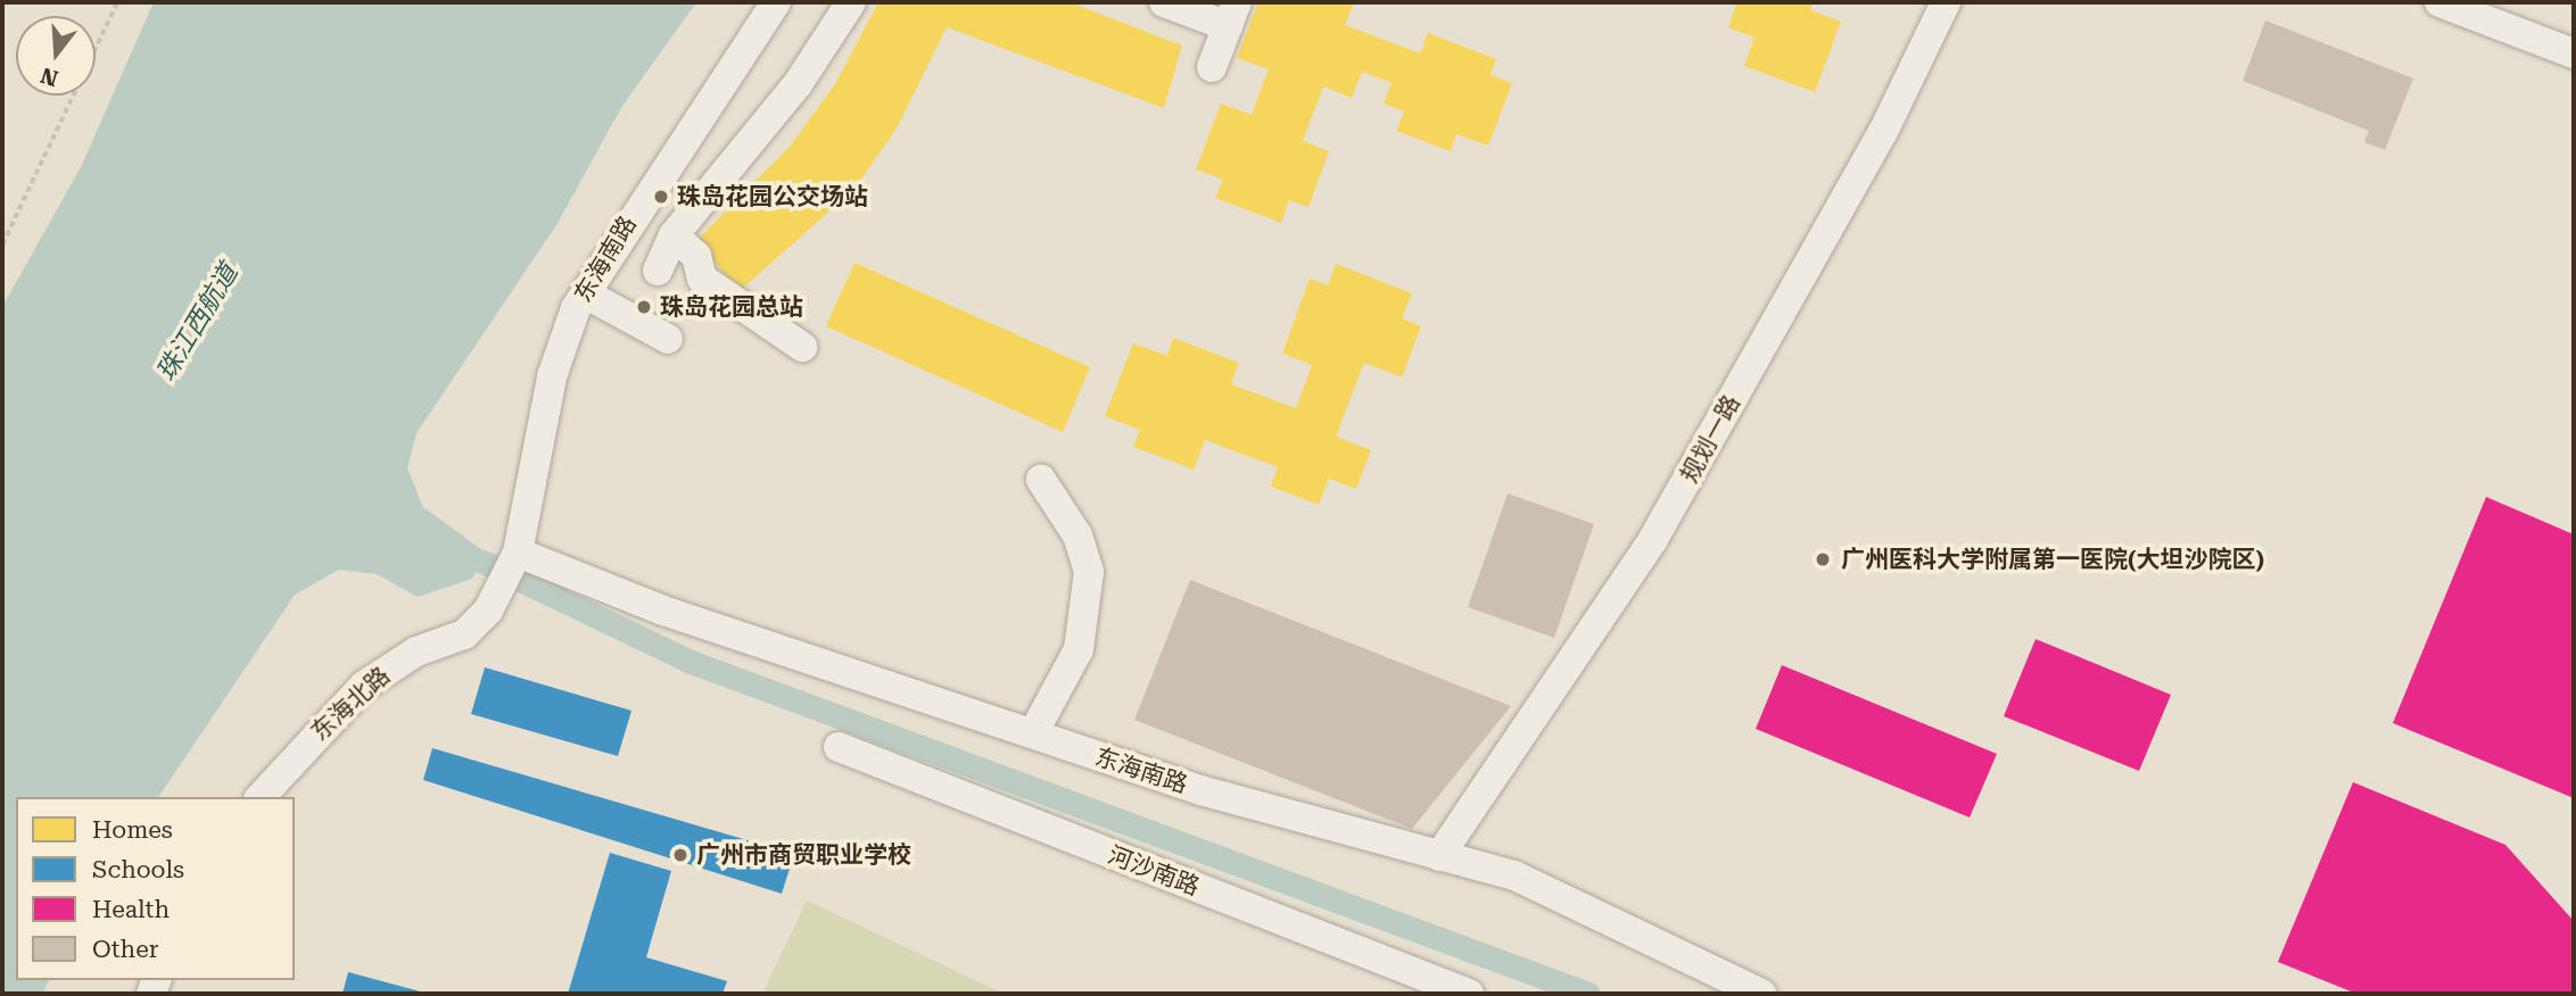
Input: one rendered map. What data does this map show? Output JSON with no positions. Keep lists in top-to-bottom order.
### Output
{
  "streets": {
    "street": [
      "东海南路",
      "规划一路",
      "东海北路",
      "河沙南路"
    ]
  },
  "crossings": [
    ["东海南路", "规划一路"],
    ["东海南路", "东海北路"]
  ],
  "water": ["珠江西航道"],
  "places": [
    "珠岛花园公交场站",
    "珠岛花园总站",
    "广州医科大学附属第一医院(大坦沙院区)",
    "广州市商贸职业学校"
  ],
  "legend": [
    "Homes",
    "Schools",
    "Health",
    "Other"
  ],
  "north": "bottom"
}
